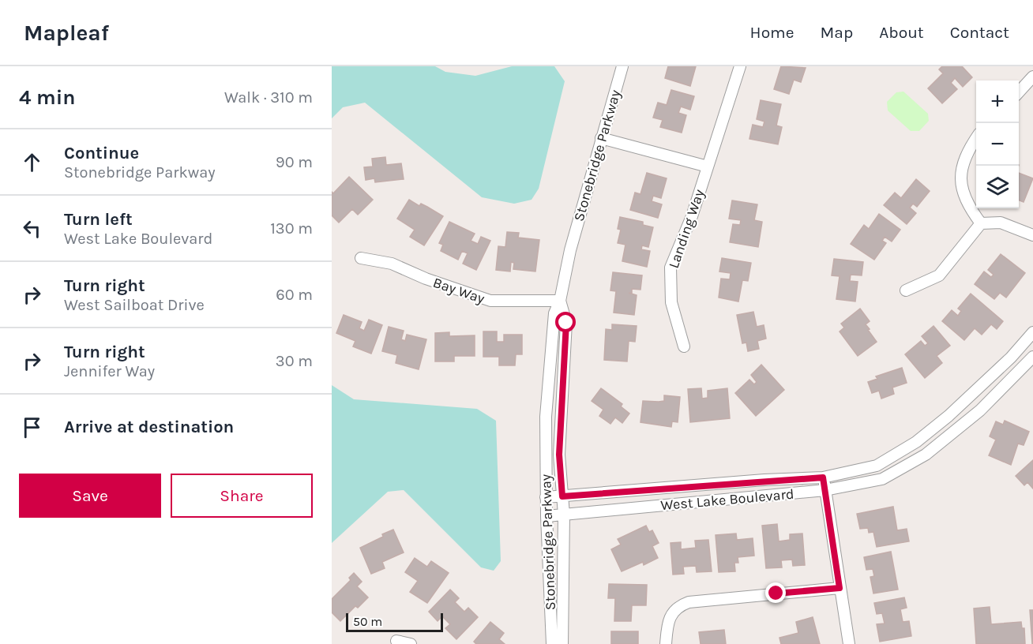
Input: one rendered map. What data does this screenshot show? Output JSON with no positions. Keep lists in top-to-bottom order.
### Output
{
  "streets": {
    "street": [
      "Stonebridge Parkway",
      "Landing Way",
      "Bay Way",
      "West Lake Boulevard"
    ]
  },
  "crossings": [
    ["Stonebridge Parkway", "Bay Way"],
    ["Stonebridge Parkway", "West Lake Boulevard"]
  ],
  "scale_bar": "50 m",
  "page": {
    "header": "Mapleaf",
    "nav": [
      "Home",
      "Map",
      "About",
      "Contact"
    ],
    "heading": ["4 min", "Walk · 310 m"],
    "map_buttons": ["+", "−"],
    "list": [
      ["Continue", "Stonebridge Parkway", "90 m"],
      ["Turn left", "West Lake Boulevard", "130 m"],
      ["Turn right", "West Sailboat Drive", "60 m"],
      ["Turn right", "Jennifer Way", "30 m"],
      "Arrive at destination"
    ],
    "buttons": ["Save", "Share"],
    "scale": "50 m"
  }
}
